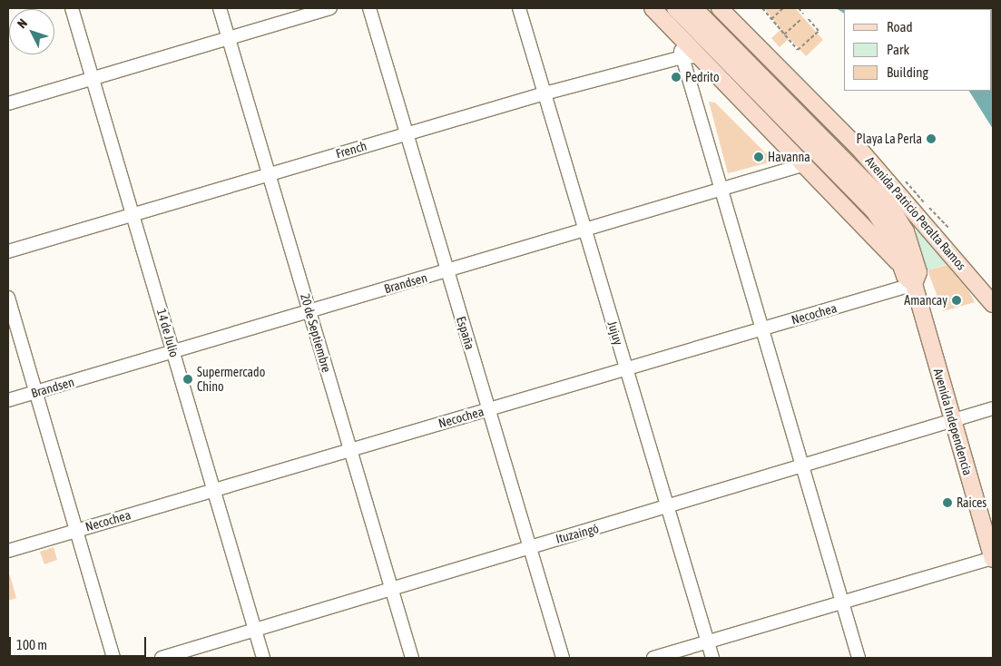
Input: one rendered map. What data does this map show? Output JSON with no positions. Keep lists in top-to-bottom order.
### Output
{
  "streets": {
    "main road": ["Avenida Patricio Peralta Ramos", "Avenida Independencia"],
    "street": [
      "French",
      "Brandsen",
      "Necochea",
      "14 de Julio",
      "20 de Septiembre",
      "España",
      "Jujuy",
      "Ituzaingó"
    ]
  },
  "crossings": [
    ["French", "14 de Julio"],
    ["French", "20 de Septiembre"],
    ["French", "España"],
    ["French", "Jujuy"],
    ["Avenida Patricio Peralta Ramos", "Necochea"],
    ["Avenida Patricio Peralta Ramos", "Avenida Independencia"],
    ["Brandsen", "14 de Julio"],
    ["Brandsen", "20 de Septiembre"],
    ["Brandsen", "España"],
    ["Brandsen", "Jujuy"],
    ["Necochea", "14 de Julio"],
    ["Necochea", "20 de Septiembre"],
    ["Necochea", "España"],
    ["Necochea", "Jujuy"],
    ["Necochea", "Avenida Independencia"],
    ["14 de Julio", "Ituzaingó"],
    ["20 de Septiembre", "Ituzaingó"],
    ["España", "Ituzaingó"],
    ["Jujuy", "Ituzaingó"],
    ["Avenida Independencia", "Ituzaingó"]
  ],
  "places": [
    "Pedrito",
    "Playa La Perla",
    "Havanna",
    "Amancay",
    "Supermercado Chino",
    "Raices"
  ],
  "legend": ["Road", "Park", "Building"],
  "scale_bar": "100 m",
  "north": "top left"
}
